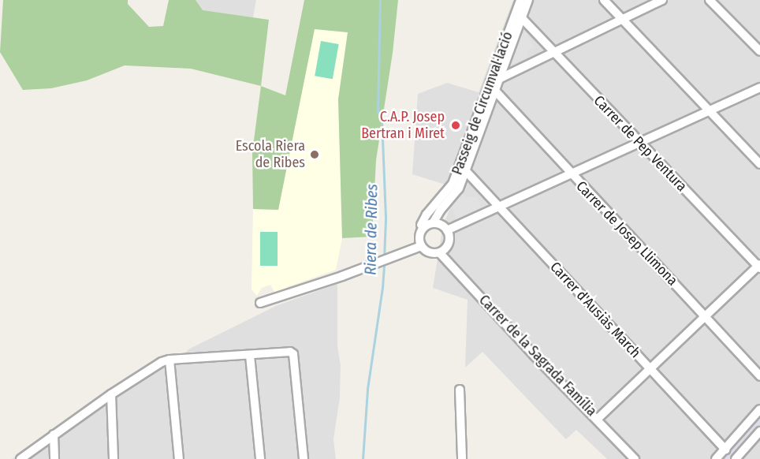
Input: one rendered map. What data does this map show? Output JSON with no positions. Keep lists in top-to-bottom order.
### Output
{
  "streets": {
    "street": [
      "Passeig de Circumval·lació",
      "Carrer de Pep Ventura",
      "Carrer de Josep Llimona",
      "Carrer d'Ausiàs March",
      "Carrer de la Sagrada Família"
    ]
  },
  "crossings": [
    ["Passeig de Circumval·lació", "Carrer de Pep Ventura"],
    ["Passeig de Circumval·lació", "Carrer de Josep Llimona"],
    ["Passeig de Circumval·lació", "Carrer d'Ausiàs March"],
    ["Passeig de Circumval·lació", "Carrer de la Sagrada Família"]
  ],
  "water": ["Riera de Ribes"],
  "places": ["C.A.P. Josep Bertran i Miret", "Escola Riera de Ribes"]
}
